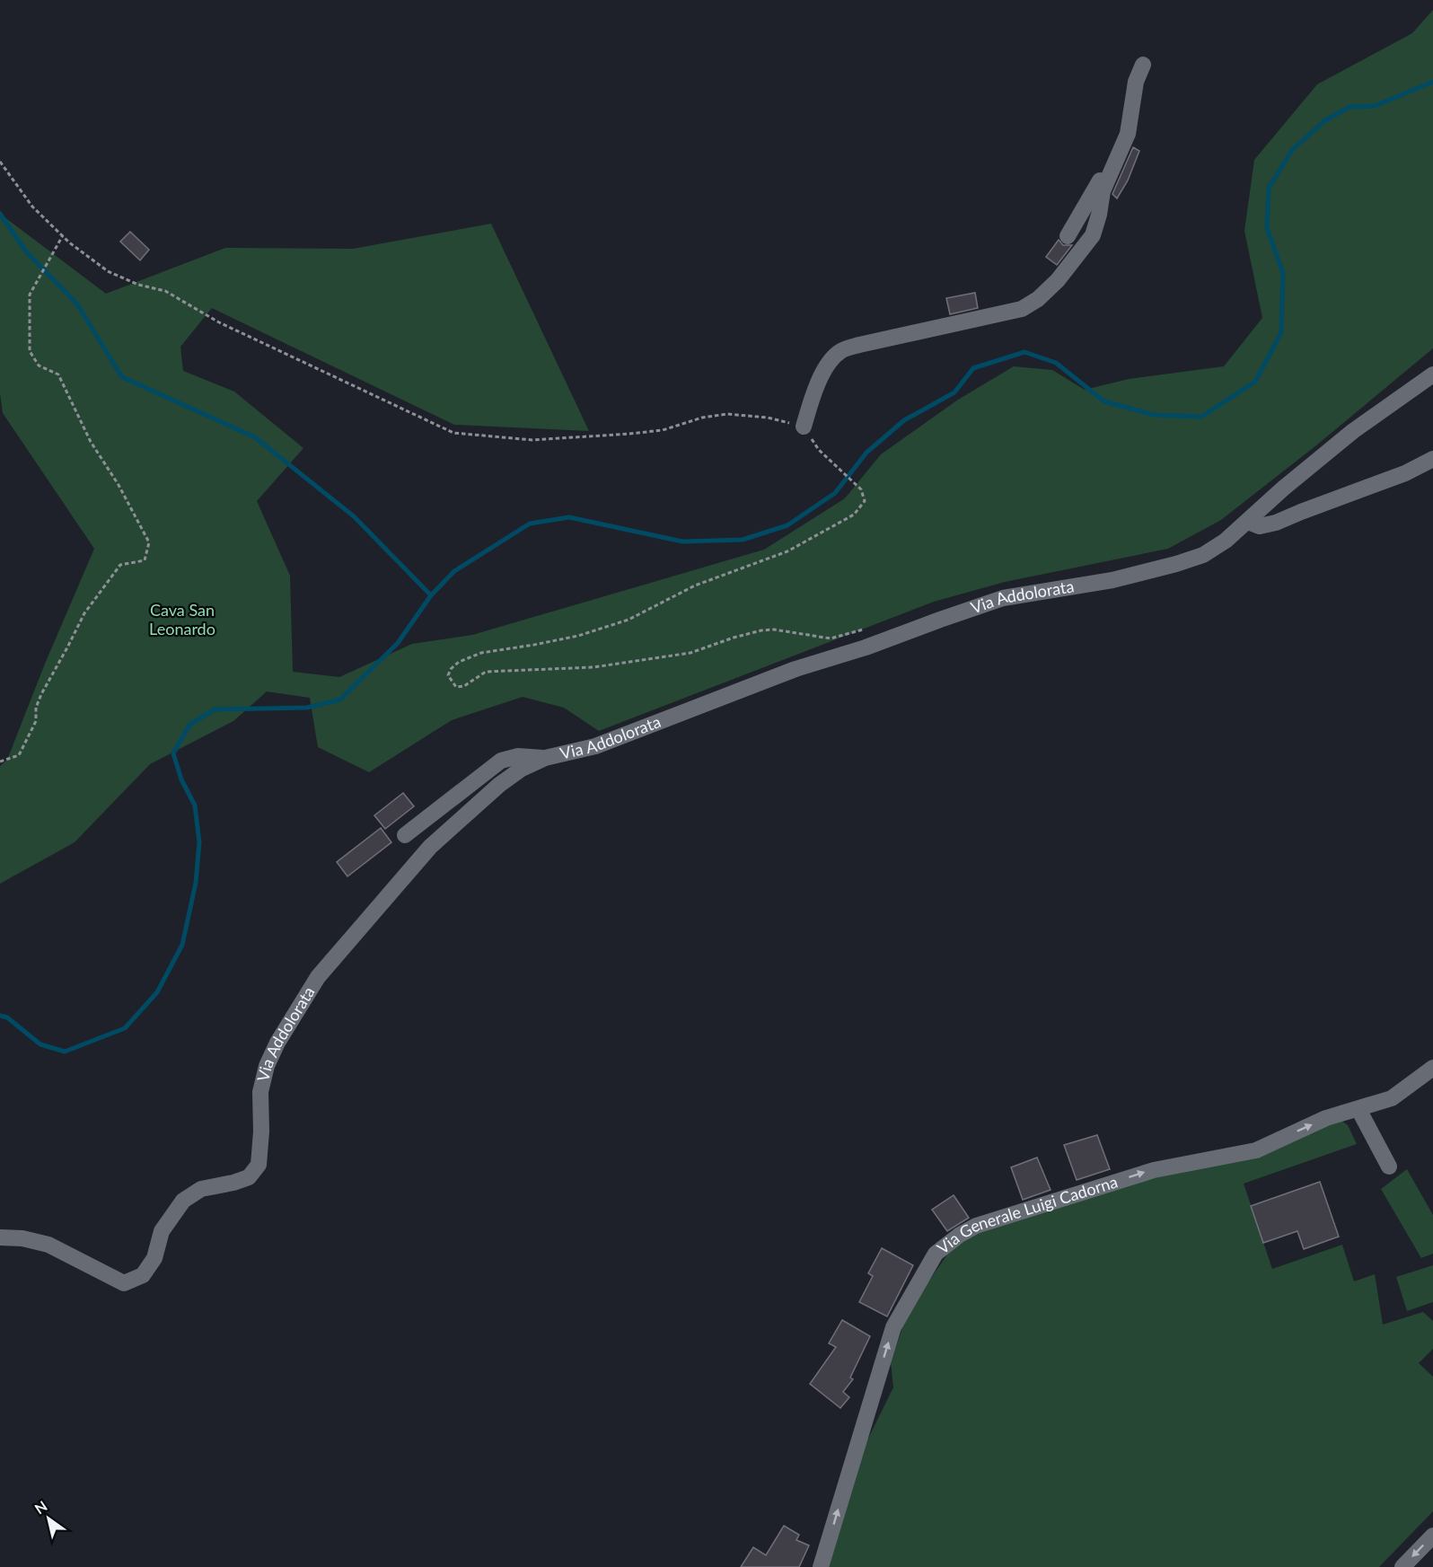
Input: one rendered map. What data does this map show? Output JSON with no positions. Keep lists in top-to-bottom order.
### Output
{
  "streets": {
    "street": ["Via Addolorata", "Via Generale Luigi Cadorna"]
  },
  "one_way": ["Via Generale Luigi Cadorna"],
  "parks": ["Cava San Leonardo"],
  "north": "top left"
}
